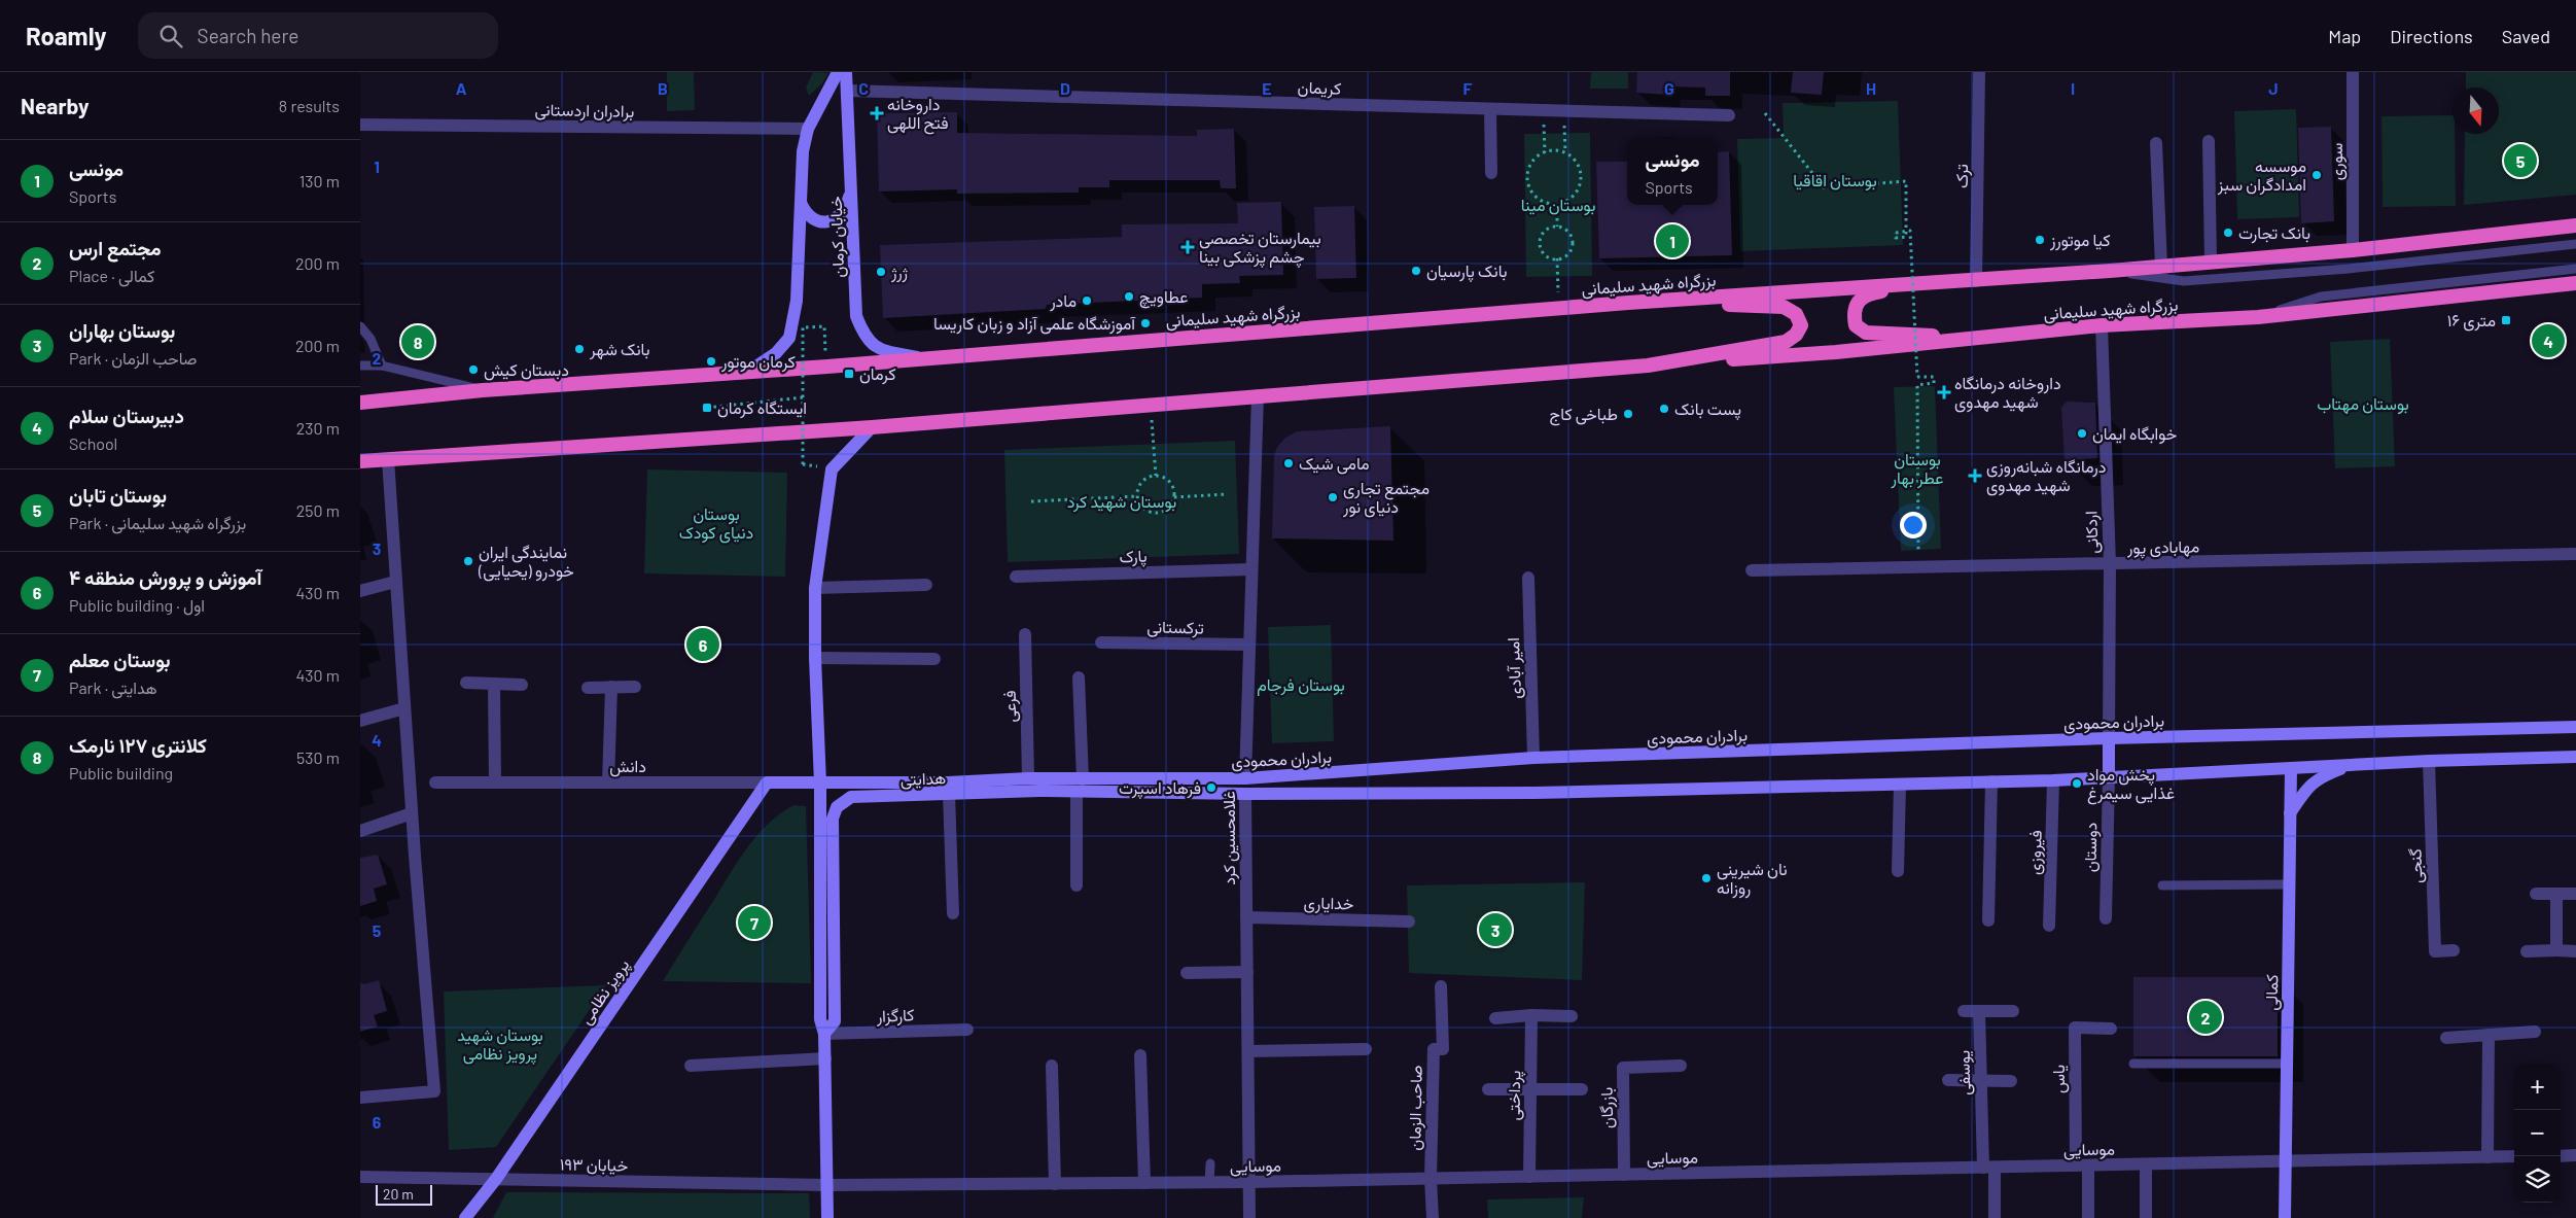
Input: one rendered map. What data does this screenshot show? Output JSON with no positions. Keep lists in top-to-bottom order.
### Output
{
  "streets": {
    "highway": ["بزرگراه شهید سلیمانی"],
    "main road": [
      "خیابان کرمان",
      "برادران محمودی",
      "دانش",
      "هدایتی",
      "غلامحسین کرد",
      "پرویز نظامی",
      "کمالی"
    ],
    "street": [
      "کریمان",
      "برادران اردستانی",
      "سوری",
      "ترک",
      "اردکانی",
      "مهابادی پور",
      "پارک",
      "ترکستانی",
      "امیر آبادی",
      "فرعی",
      "دوستان",
      "فیروزی",
      "گنجی",
      "خدایاری",
      "کارگزار",
      "یوسفی",
      "یاس",
      "پرداختی",
      "صاحب الزمان",
      "بازرگان",
      "موسایی",
      "خیابان ۱۹۳"
    ]
  },
  "crossings": [
    ["کریمان", "خیابان کرمان"],
    ["برادران اردستانی", "خیابان کرمان"],
    ["سوری", "بزرگراه شهید سلیمانی"],
    ["ترک", "بزرگراه شهید سلیمانی"],
    ["خیابان کرمان", "بزرگراه شهید سلیمانی"],
    ["بزرگراه شهید سلیمانی", "اردکانی"],
    ["اردکانی", "مهابادی پور"],
    ["اردکانی", "برادران محمودی"],
    ["پارک", "غلامحسین کرد"],
    ["ترکستانی", "غلامحسین کرد"],
    ["امیر آبادی", "برادران محمودی"],
    ["فرعی", "برادران محمودی"],
    ["برادران محمودی", "دانش"],
    ["برادران محمودی", "هدایتی"],
    ["برادران محمودی", "غلامحسین کرد"],
    ["برادران محمودی", "دوستان"],
    ["برادران محمودی", "فیروزی"],
    ["برادران محمودی", "گنجی"],
    ["برادران محمودی", "کمالی"],
    ["دانش", "هدایتی"],
    ["دانش", "پرویز نظامی"],
    ["هدایتی", "غلامحسین کرد"],
    ["هدایتی", "کارگزار"],
    ["هدایتی", "موسایی"],
    ["هدایتی", "خیابان ۱۹۳"],
    ["غلامحسین کرد", "خدایاری"],
    ["غلامحسین کرد", "موسایی"],
    ["پرویز نظامی", "خیابان ۱۹۳"],
    ["کمالی", "موسایی"],
    ["یوسفی", "موسایی"],
    ["یاس", "موسایی"],
    ["پرداختی", "موسایی"],
    ["صاحب الزمان", "موسایی"],
    ["بازرگان", "موسایی"],
    ["موسایی", "خیابان ۱۹۳"]
  ],
  "parks": [
    "بوستان اقاقیا",
    "بوستان مینا",
    "بوستان مهتاب",
    "بوستان عطر بهار",
    "بوستان شهید کرد",
    "بوستان دنیای کودک",
    "بوستان فرجام",
    "بوستان شهید پرویز نظامی"
  ],
  "places": {
    "health": [
      "داروخانه فتح اللهی",
      "بیمارستان تخصصی چشم پزشکی بینا",
      "داروخانه درمانگاه شهید مهدوی",
      "درمانگاه شبانه‌روزی شهید مهدوی"
    ],
    "other": [
      "موسسه امدادگران سبز",
      "بانک تجارت",
      "کیا موتورز",
      "بانک پارسیان",
      "ژرژ",
      "عطاویچ",
      "مادر",
      "آموزشگاه علمی آزاد و زبان کاریسا",
      "بانک شهر",
      "کرمان موتور",
      "دبستان کیش",
      "پست بانک",
      "طباخی کاج",
      "خوابگاه ایمان",
      "مامی شیک",
      "مجتمع تجاری دنیای نور",
      "نمایندگی ایران خودرو (یحیایی)",
      "پخش مواد غذایی سیمرغ",
      "فرهاد اسپرت",
      "نان شیرینی روزانه"
    ],
    "transit": ["۱۶ متری", "کرمان", "ایستگاه کرمان"]
  },
  "scale_bar": "20 m",
  "north": "bottom",
  "page": {
    "header": "Roamly",
    "search": "Search here",
    "nav": ["Map", "Directions", "Saved"],
    "heading": ["Nearby", "8 results"],
    "popup": ["مونسی", "Sports"],
    "list": [
      {
        "mark": "1",
        "name": "مونسی",
        "note": "Sports",
        "value": "130 m"
      },
      {
        "mark": "2",
        "name": "مجتمع ارس",
        "note": "Place · کمالی",
        "value": "200 m"
      },
      {
        "mark": "3",
        "name": "بوستان بهاران",
        "note": "Park · صاحب الزمان",
        "value": "200 m"
      },
      {
        "mark": "4",
        "name": "دبیرستان سلام",
        "note": "School",
        "value": "230 m"
      },
      {
        "mark": "5",
        "name": "بوستان تابان",
        "note": "Park · بزرگراه شهید سلیمانی",
        "value": "250 m"
      },
      {
        "mark": "6",
        "name": "آموزش و پرورش منطقه ۴",
        "note": "Public building · اول",
        "value": "430 m"
      },
      {
        "mark": "7",
        "name": "بوستان معلم",
        "note": "Park · هدایتی",
        "value": "430 m"
      },
      {
        "mark": "8",
        "name": "کلانتری ۱۲۷ نارمک",
        "note": "Public building",
        "value": "530 m"
      }
    ],
    "pins": [
      "5",
      "1",
      "4",
      "8",
      "6",
      "7",
      "3",
      "2"
    ],
    "map_buttons": ["+", "−"],
    "scale": "20 m"
  },
  "grid": {
    "columns": [
      "A",
      "B",
      "C",
      "D",
      "E",
      "F",
      "G",
      "H",
      "I",
      "J"
    ],
    "rows": [
      "1",
      "2",
      "3",
      "4",
      "5",
      "6"
    ]
  }
}
